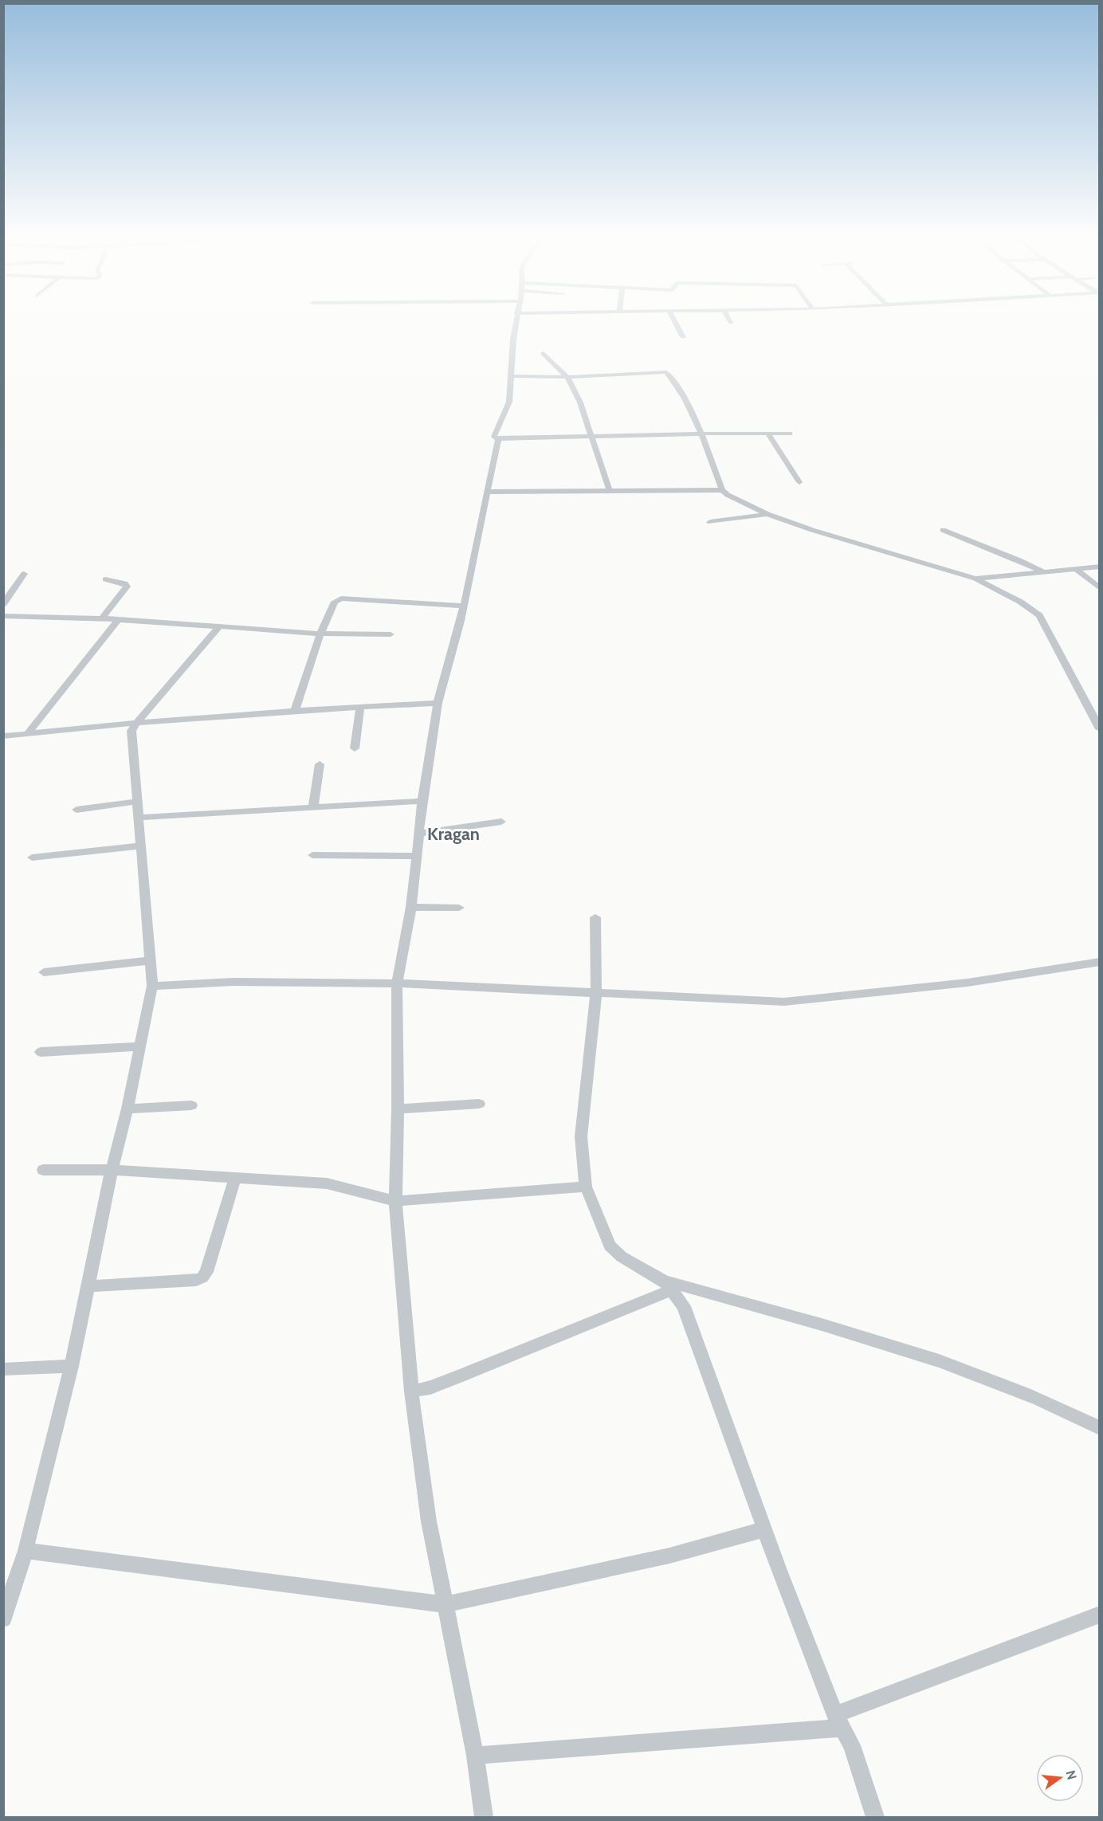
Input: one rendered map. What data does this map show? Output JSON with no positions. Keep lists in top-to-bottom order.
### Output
{
  "districts": ["Kragan"],
  "north": "right"
}
